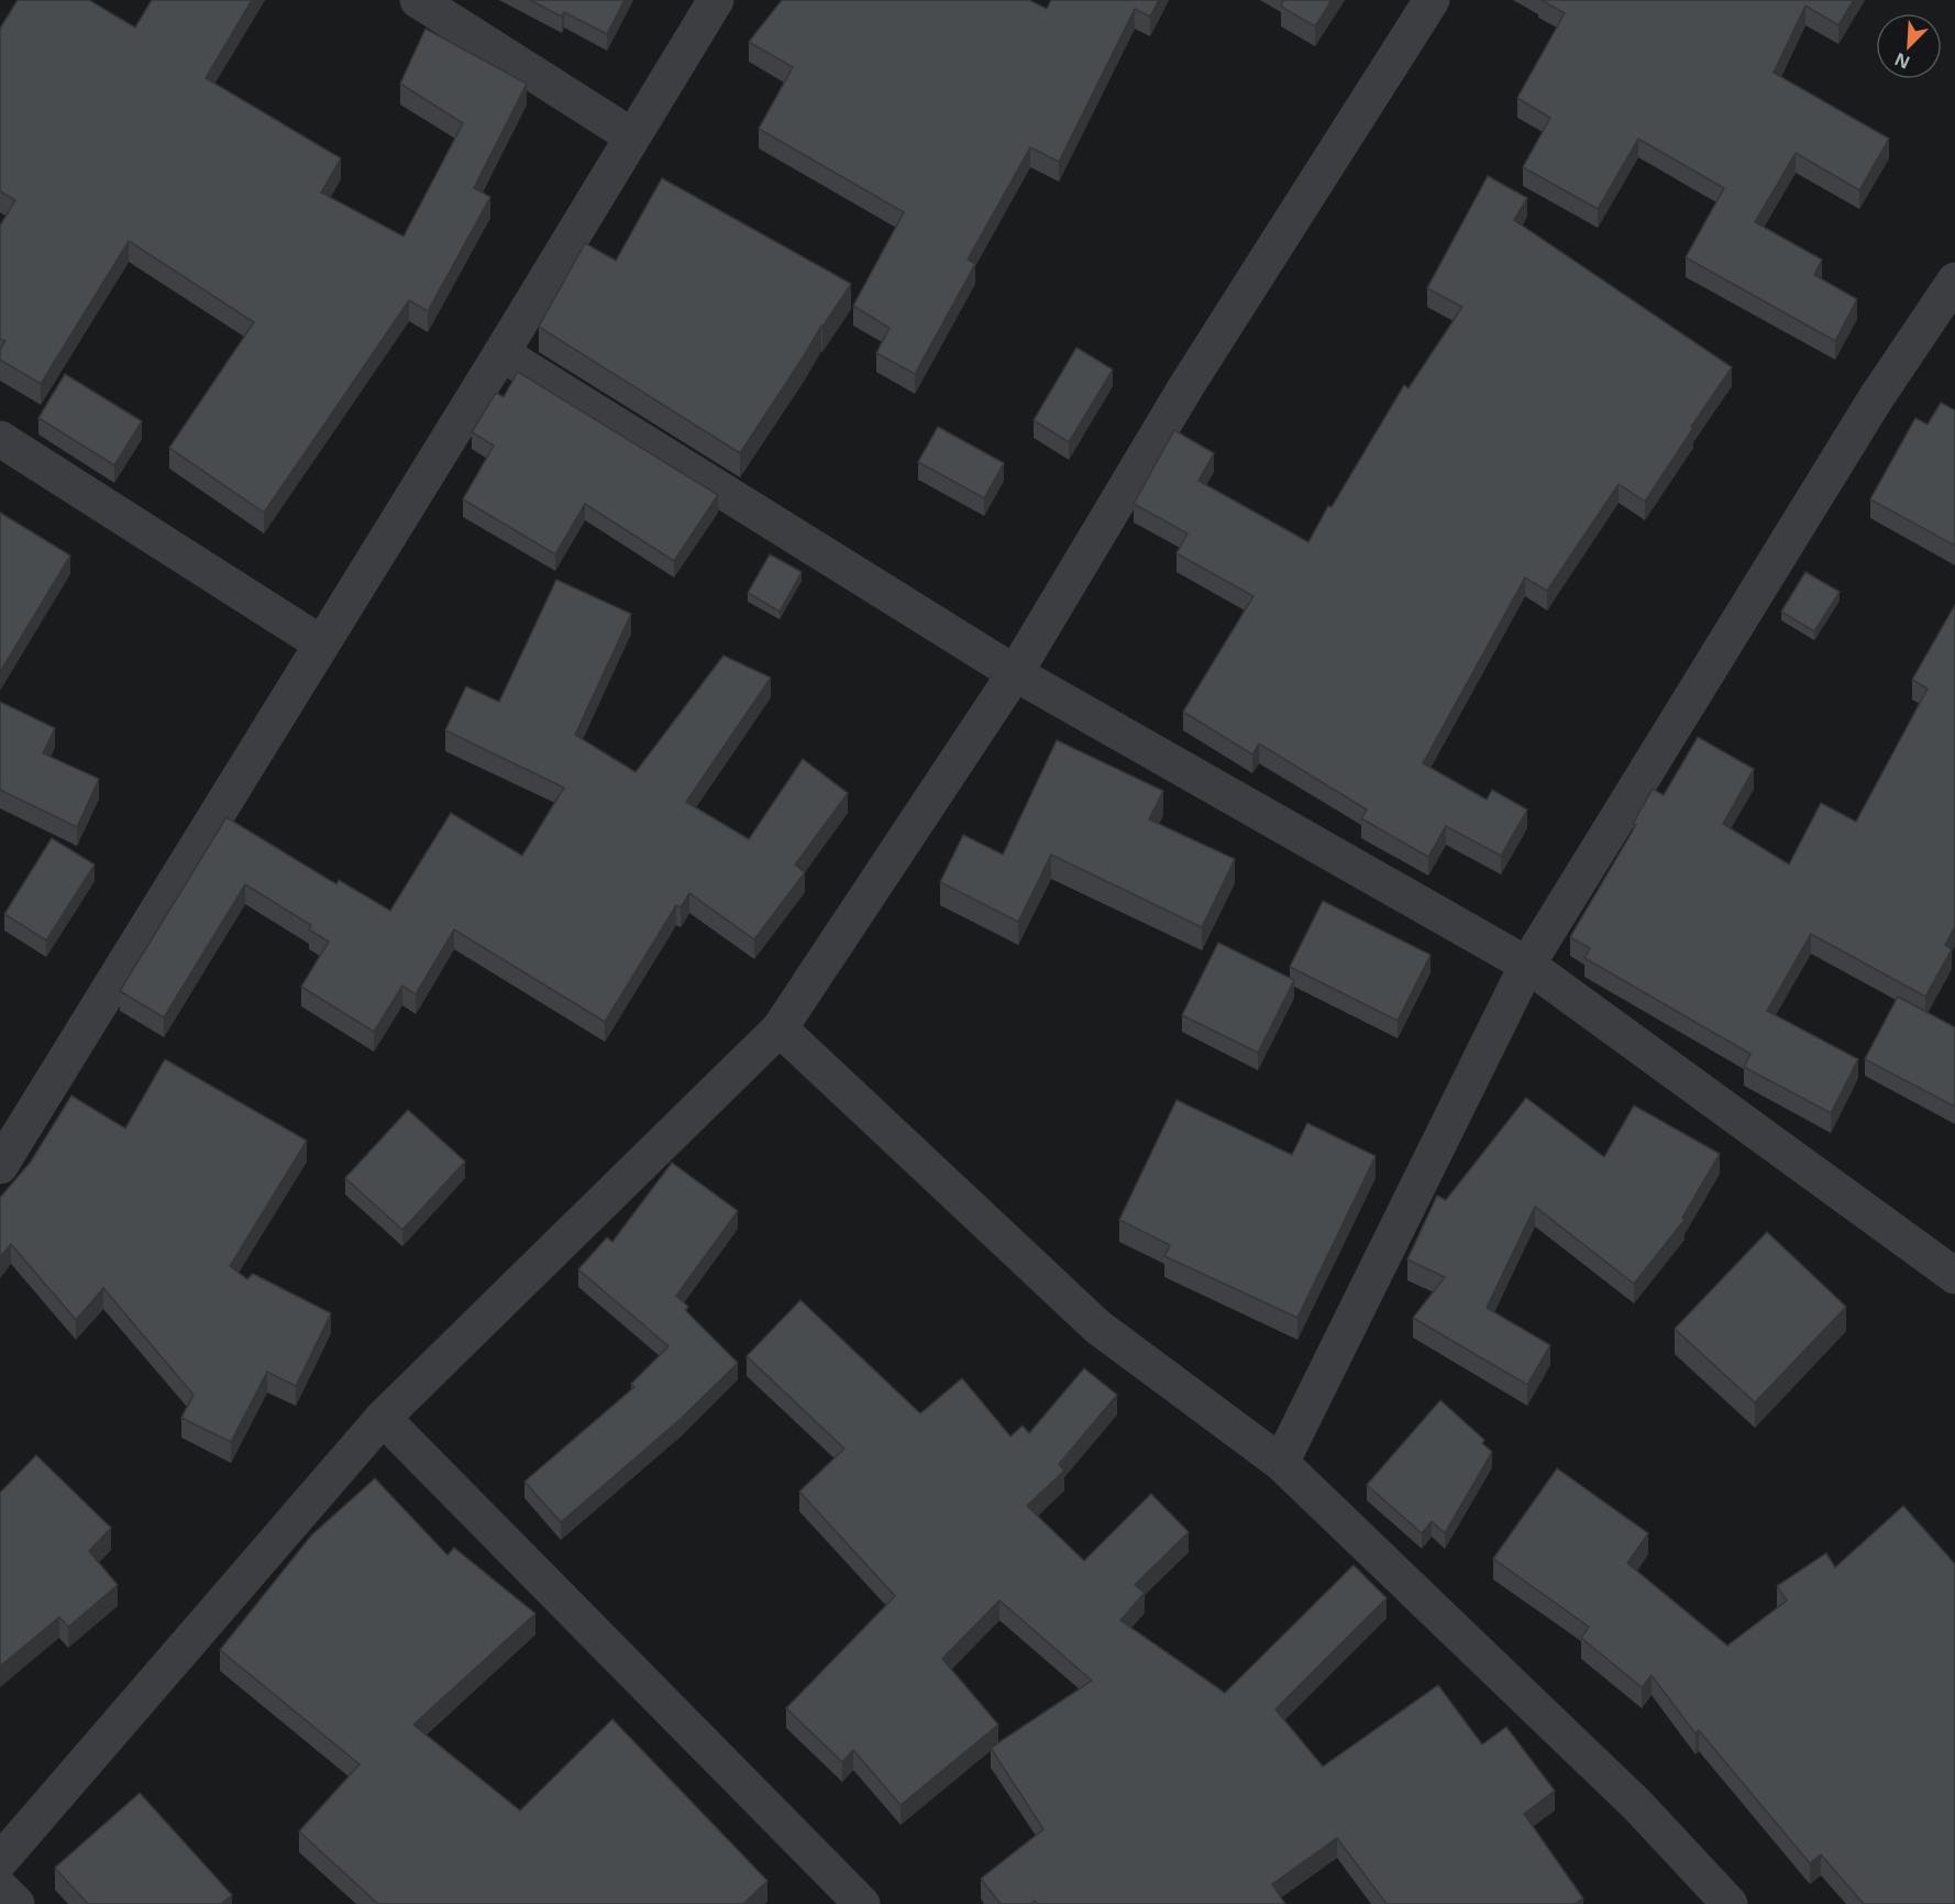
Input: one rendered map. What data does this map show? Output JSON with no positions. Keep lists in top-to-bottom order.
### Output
{
  "north": "bottom left"
}
